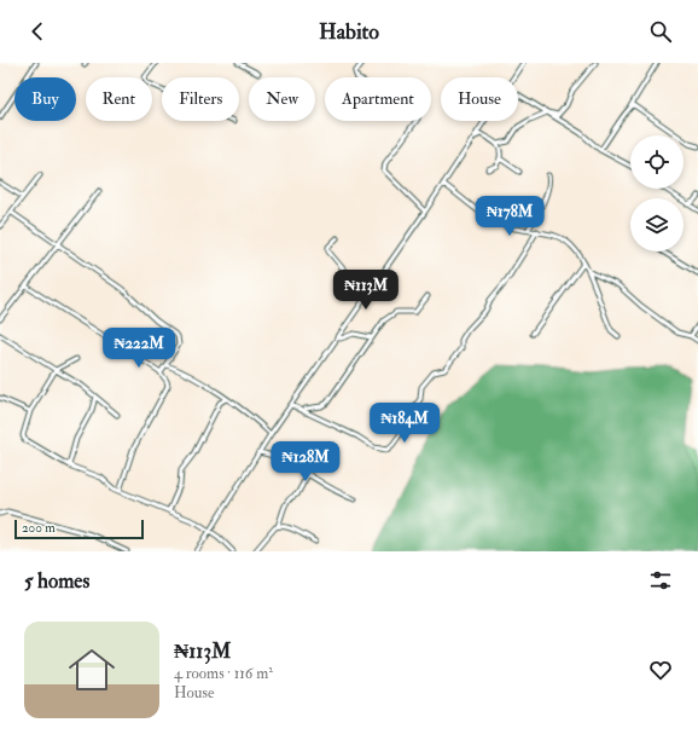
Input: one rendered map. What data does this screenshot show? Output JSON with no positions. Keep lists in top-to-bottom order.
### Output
{
  "scale_bar": "200 m",
  "page": {
    "header": "Habito",
    "chip": [
      "Buy",
      "Rent",
      "Filters",
      "New",
      "Apartment",
      "House"
    ],
    "price": [
      "₦178M",
      "₦113M",
      "₦222M",
      "₦184M",
      "₦128M"
    ],
    "scale": "200 m",
    "heading": "5 homes",
    "list": [
      {
        "name": "₦113M",
        "note": "4 rooms · 116 m² · House"
      }
    ]
  }
}
